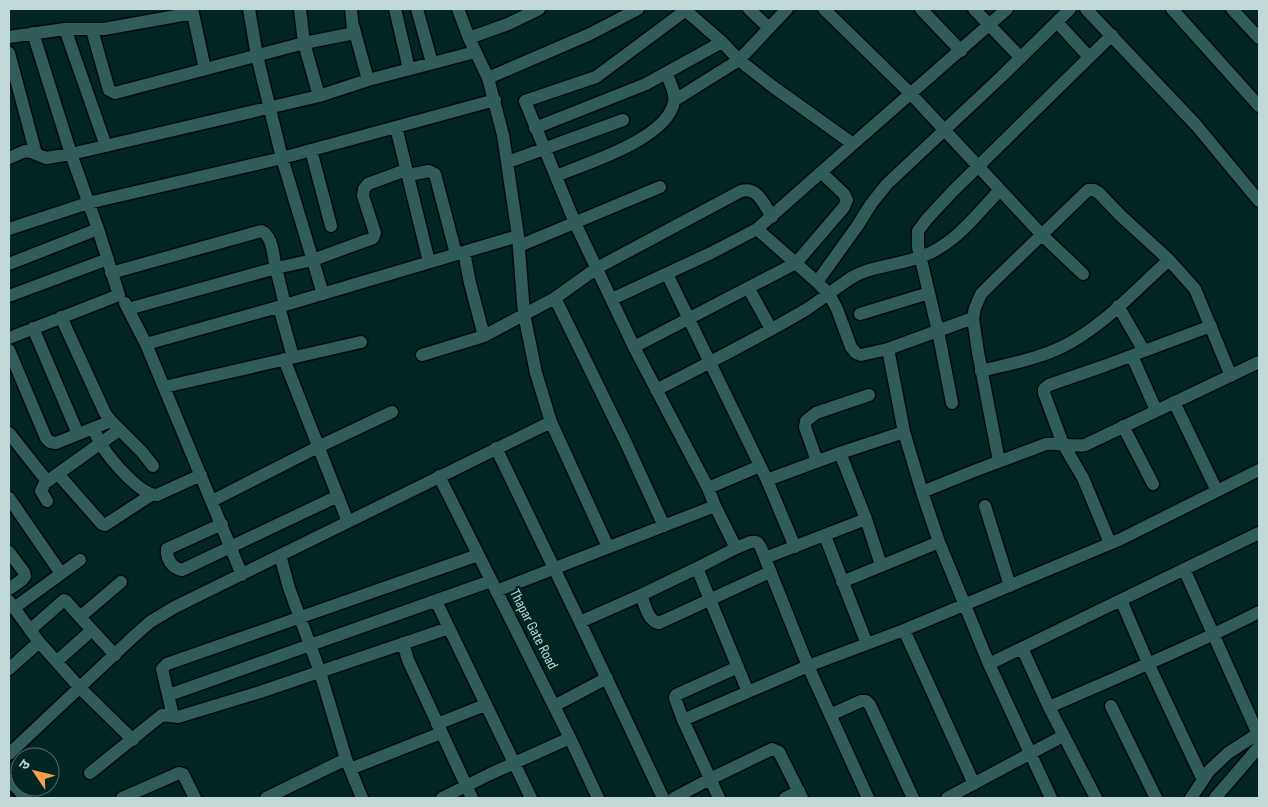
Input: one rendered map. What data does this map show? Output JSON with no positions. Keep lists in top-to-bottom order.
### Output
{
  "streets": {
    "street": ["Thapar Gate Road"]
  },
  "north": "top left"
}
